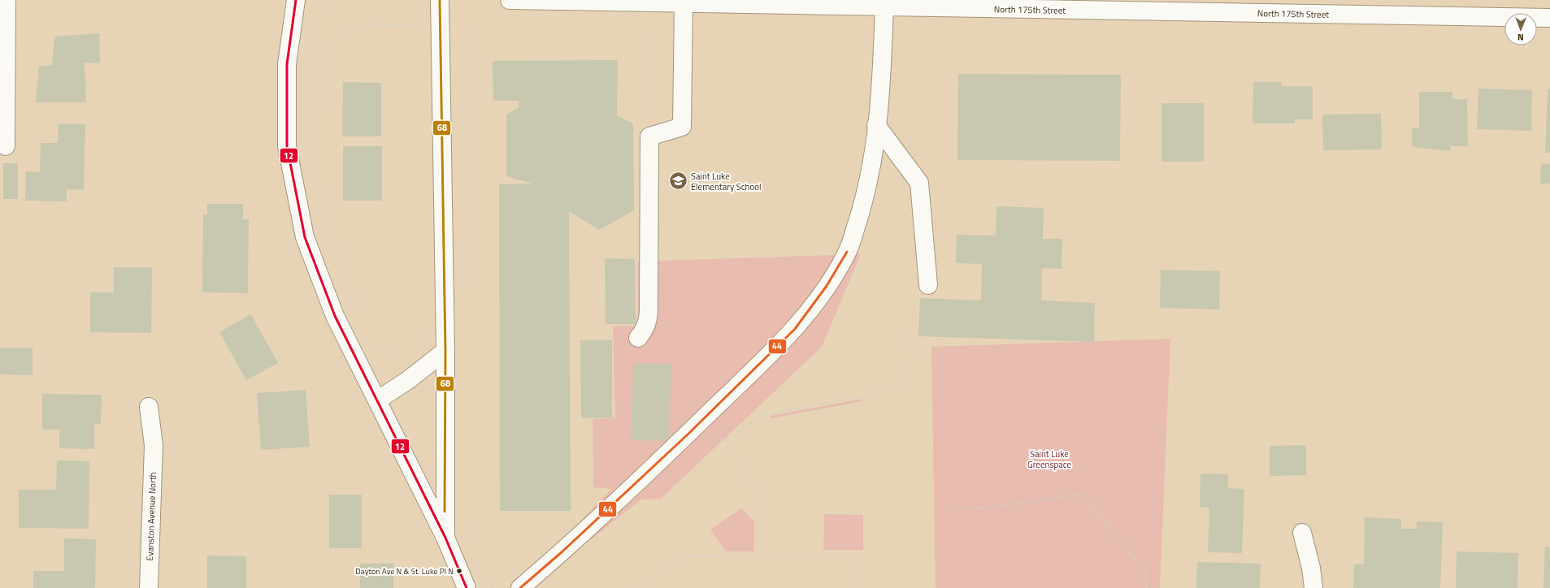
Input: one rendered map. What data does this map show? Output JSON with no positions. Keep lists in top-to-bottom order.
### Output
{
  "streets": {
    "street": ["North 175th Street", "Evanston Avenue North"]
  },
  "parks": ["Saint Luke Greenspace"],
  "places": {
    "school or university": ["Saint Luke Elementary School"],
    "other": ["Dayton Ave N & St. Luke Pl N"]
  },
  "lines": ["transit line 12", "transit line 68", "transit line 44"],
  "north": "bottom"
}
